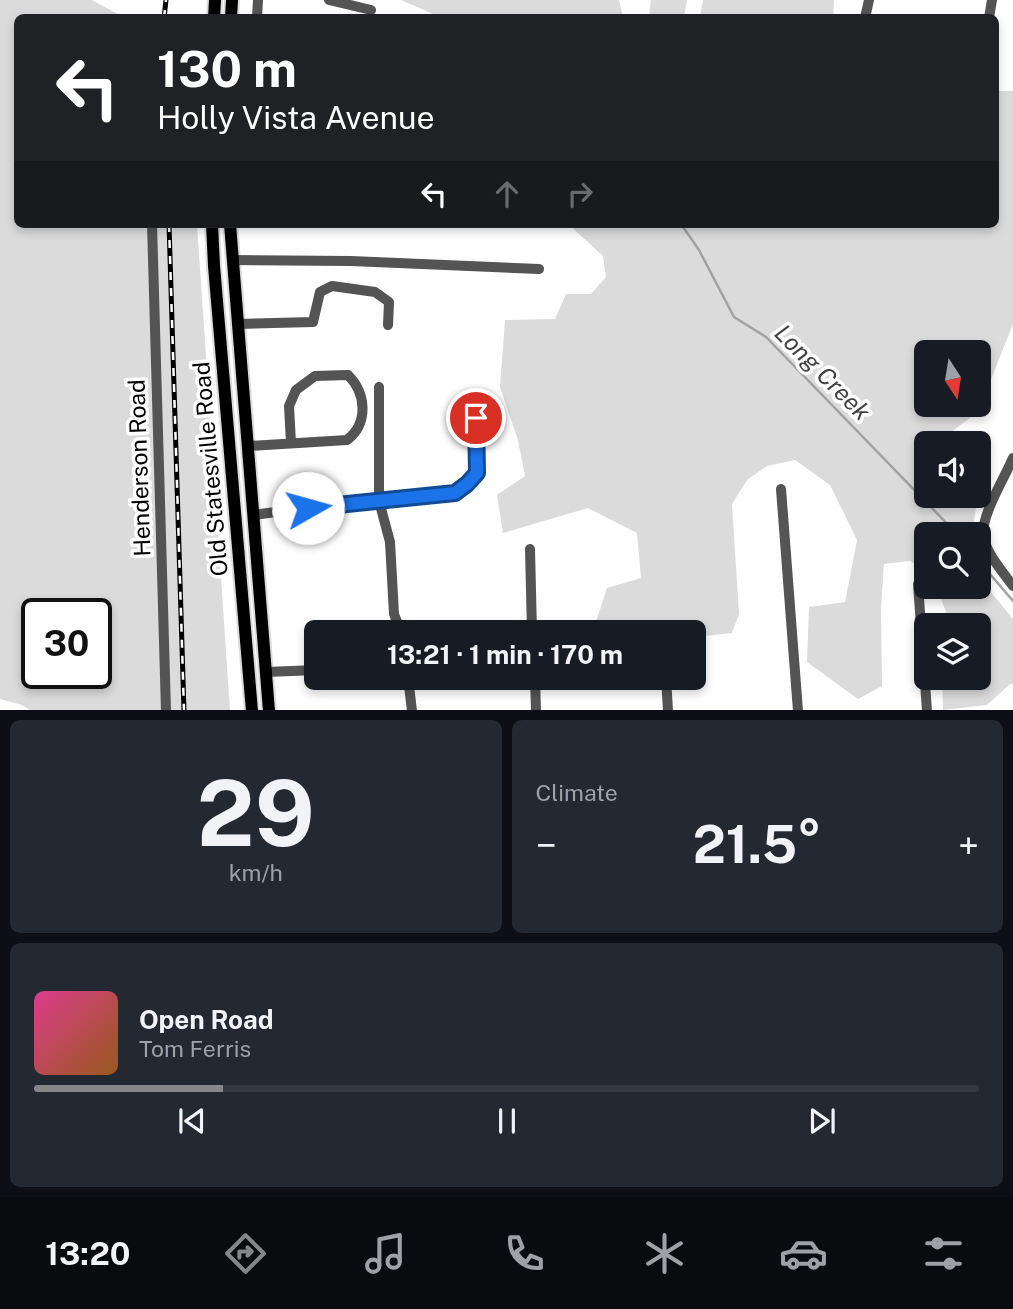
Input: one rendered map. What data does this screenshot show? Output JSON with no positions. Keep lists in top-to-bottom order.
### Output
{
  "streets": {
    "main road": ["Old Statesville Road"],
    "street": ["Henderson Road"]
  },
  "water": ["Long Creek"],
  "north": "bottom",
  "page": {
    "turn": ["130 m", "Holly Vista Avenue"],
    "limit": "30",
    "trip": "13:21 · 1 min · 170 m",
    "tile": [
      ["29", "km/h"],
      "Climate"
    ],
    "heat": ["−", "21.5°", "+"],
    "song": ["Open Road", "Tom Ferris"],
    "tabs": "13:20"
  }
}
